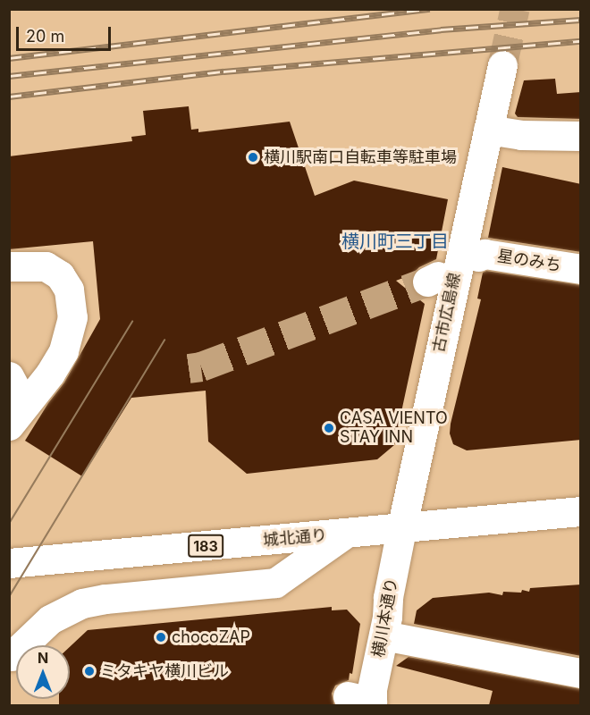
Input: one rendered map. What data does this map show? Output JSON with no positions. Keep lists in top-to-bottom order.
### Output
{
  "streets": {
    "main road": [
      "星のみち",
      "古市広島線",
      "城北通り",
      "183",
      "横川本通り"
    ]
  },
  "crossings": [
    ["古市広島線", "城北通り"],
    ["古市広島線", "横川本通り"],
    ["城北通り", "横川本通り"]
  ],
  "districts": ["横川町三丁目"],
  "places": [
    "横川駅南口自転車等駐車場",
    "CASA VIENTO STAY INN",
    "chocoZAP",
    "ミタキヤ横川ビル"
  ],
  "scale_bar": "20 m",
  "north": "top"
}
